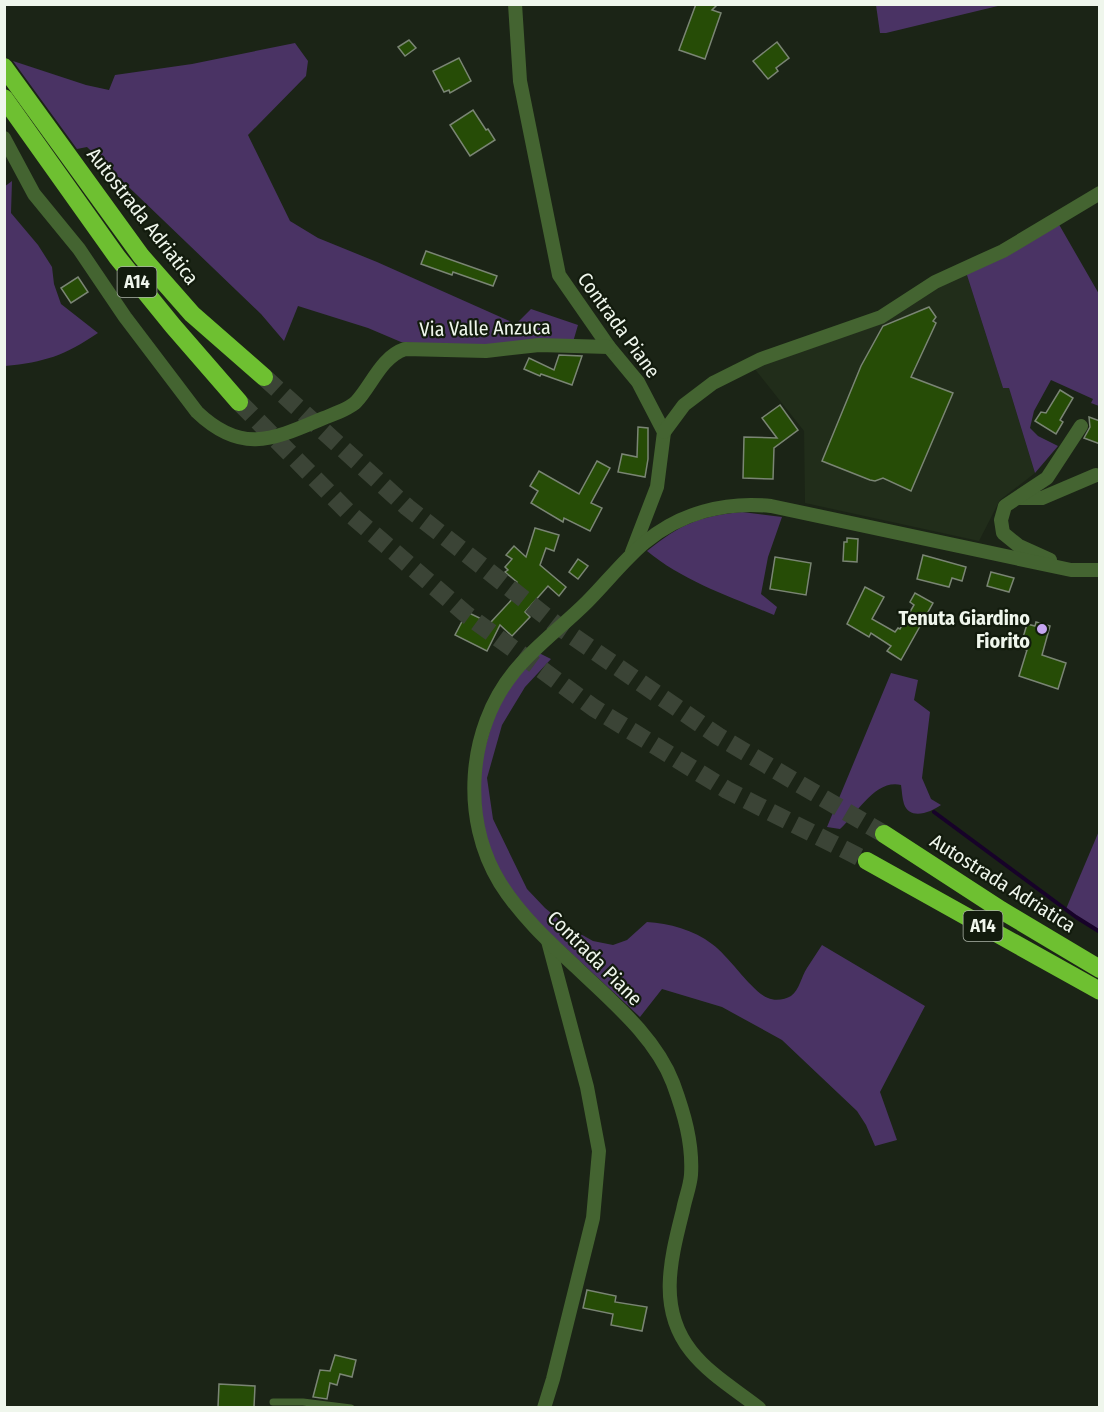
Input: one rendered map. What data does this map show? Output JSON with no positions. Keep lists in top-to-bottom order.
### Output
{
  "streets": {
    "highway": ["Autostrada Adriatica", "A14"],
    "street": ["Contrada Piane", "Via Valle Anzuca"]
  },
  "crossings": [
    ["Contrada Piane", "Via Valle Anzuca"]
  ],
  "places": ["Tenuta Giardino Fiorito"]
}
